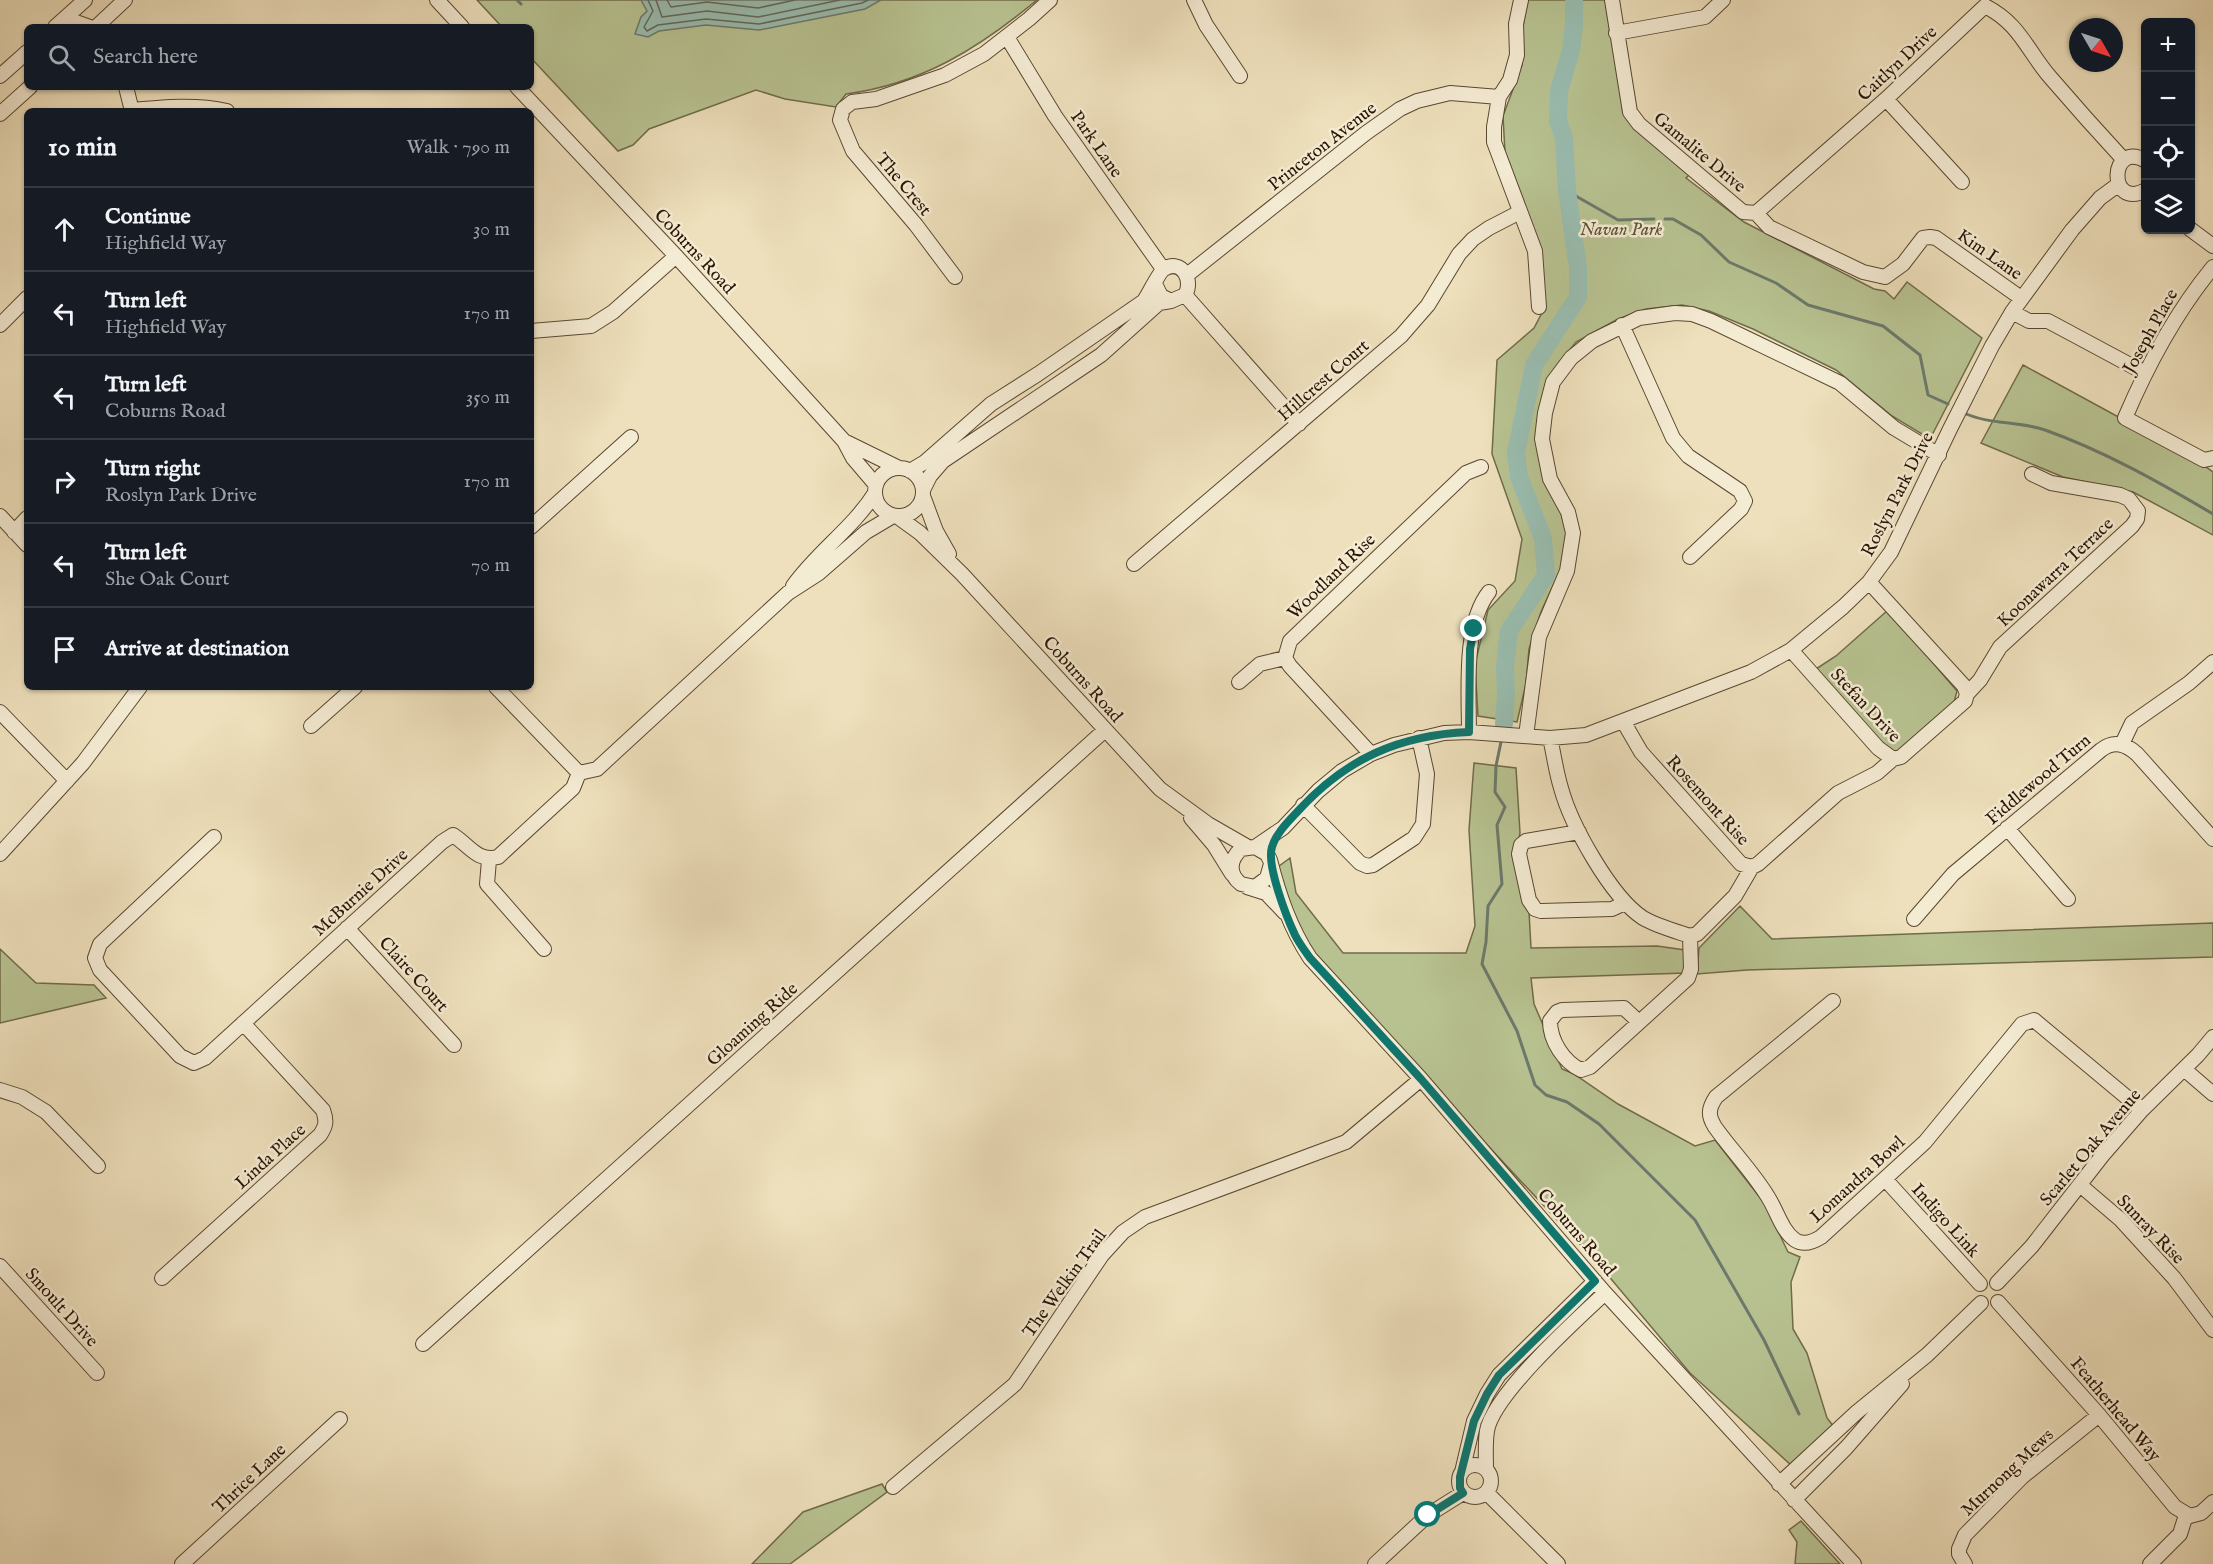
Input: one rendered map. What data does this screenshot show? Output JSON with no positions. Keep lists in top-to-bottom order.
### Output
{
  "streets": {
    "street": [
      "Caitlyn Drive",
      "Park Lane",
      "Princeton Avenue",
      "Gamalite Drive",
      "The Crest",
      "Coburns Road",
      "Kim Lane",
      "Joseph Place",
      "Hillcrest Court",
      "Roslyn Park Drive",
      "Koonawarra Terrace",
      "Woodland Rise",
      "Stefan Drive",
      "Fiddlewood Turn",
      "Rosemont Rise",
      "McBurnie Drive",
      "Claire Court",
      "Gloaming Ride",
      "Scarlet Oak Avenue",
      "Linda Place",
      "Lomandra Bowl",
      "Indigo Link",
      "Sunray Rise",
      "The Welkin Trail",
      "Smoult Drive",
      "Featherhead Way",
      "Murnong Mews",
      "Thrice Lane"
    ]
  },
  "crossings": [
    ["Caitlyn Drive", "Gamalite Drive"],
    ["Park Lane", "Princeton Avenue"],
    ["Park Lane", "The Crest"],
    ["Gamalite Drive", "Kim Lane"],
    ["Coburns Road", "Roslyn Park Drive"],
    ["Coburns Road", "Gloaming Ride"],
    ["Coburns Road", "The Welkin Trail"],
    ["Kim Lane", "Roslyn Park Drive"],
    ["Roslyn Park Drive", "Stefan Drive"],
    ["Roslyn Park Drive", "Rosemont Rise"],
    ["Koonawarra Terrace", "Stefan Drive"],
    ["Stefan Drive", "Rosemont Rise"],
    ["McBurnie Drive", "Claire Court"],
    ["McBurnie Drive", "Linda Place"],
    ["Scarlet Oak Avenue", "Lomandra Bowl"],
    ["Scarlet Oak Avenue", "Indigo Link"],
    ["Scarlet Oak Avenue", "Sunray Rise"],
    ["Scarlet Oak Avenue", "Featherhead Way"],
    ["Lomandra Bowl", "Indigo Link"],
    ["Indigo Link", "Featherhead Way"],
    ["Featherhead Way", "Murnong Mews"]
  ],
  "parks": ["Navan Park"],
  "north": "bottom right",
  "page": {
    "map_buttons": ["+", "−"],
    "search": "Search here",
    "heading": ["10 min", "Walk · 790 m"],
    "list": [
      ["Continue", "Highfield Way", "30 m"],
      ["Turn left", "Highfield Way", "170 m"],
      ["Turn left", "Coburns Road", "350 m"],
      ["Turn right", "Roslyn Park Drive", "170 m"],
      ["Turn left", "She Oak Court", "70 m"],
      "Arrive at destination"
    ]
  }
}
